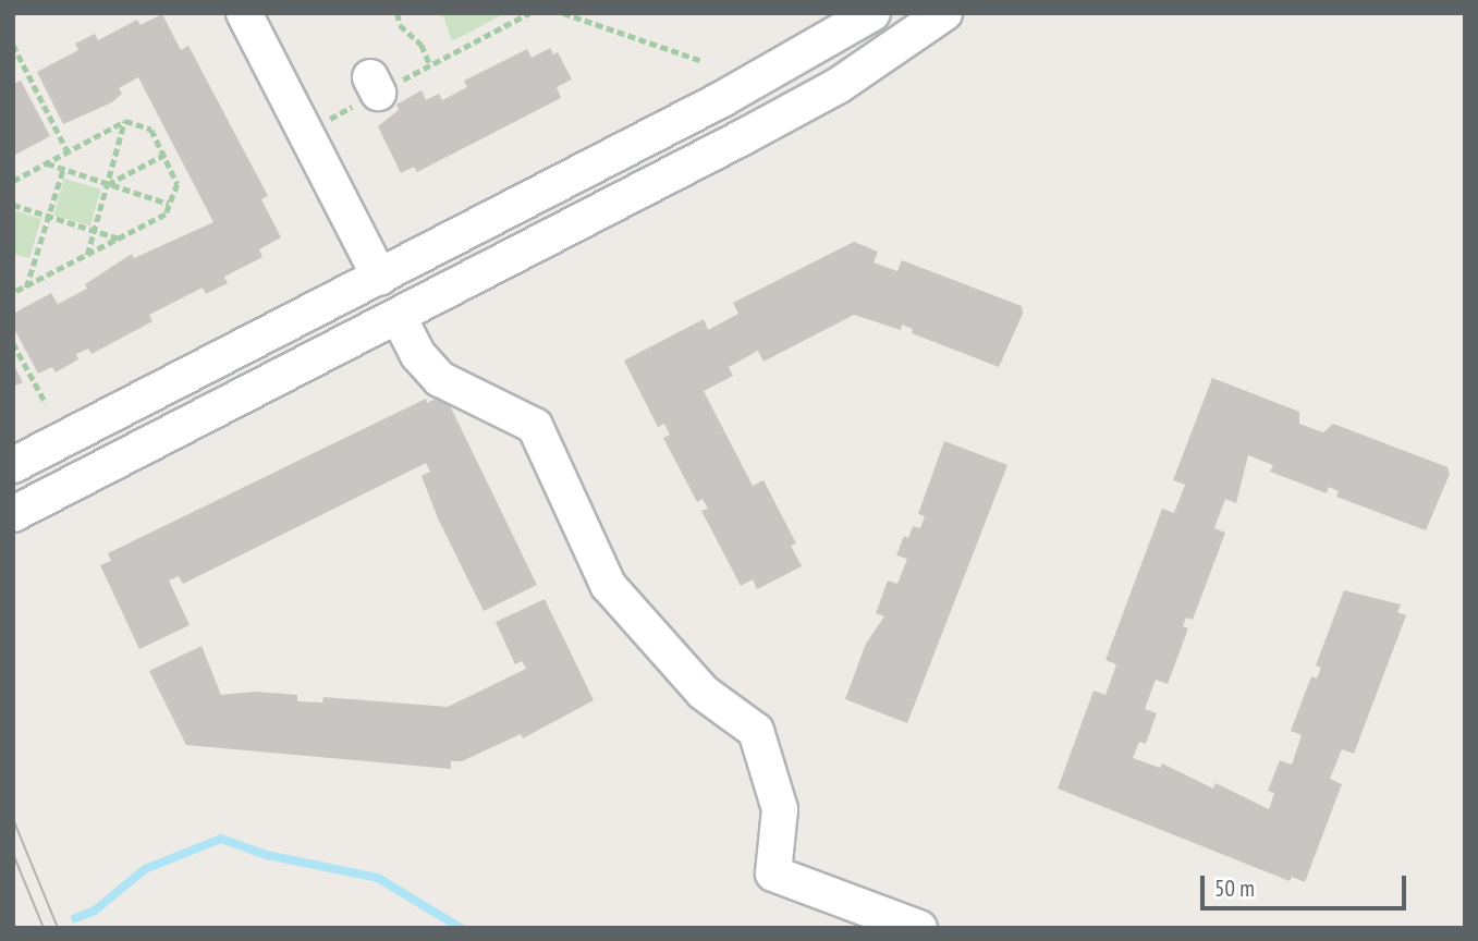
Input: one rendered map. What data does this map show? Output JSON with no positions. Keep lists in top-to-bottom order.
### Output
{
  "scale_bar": "50 m"
}
